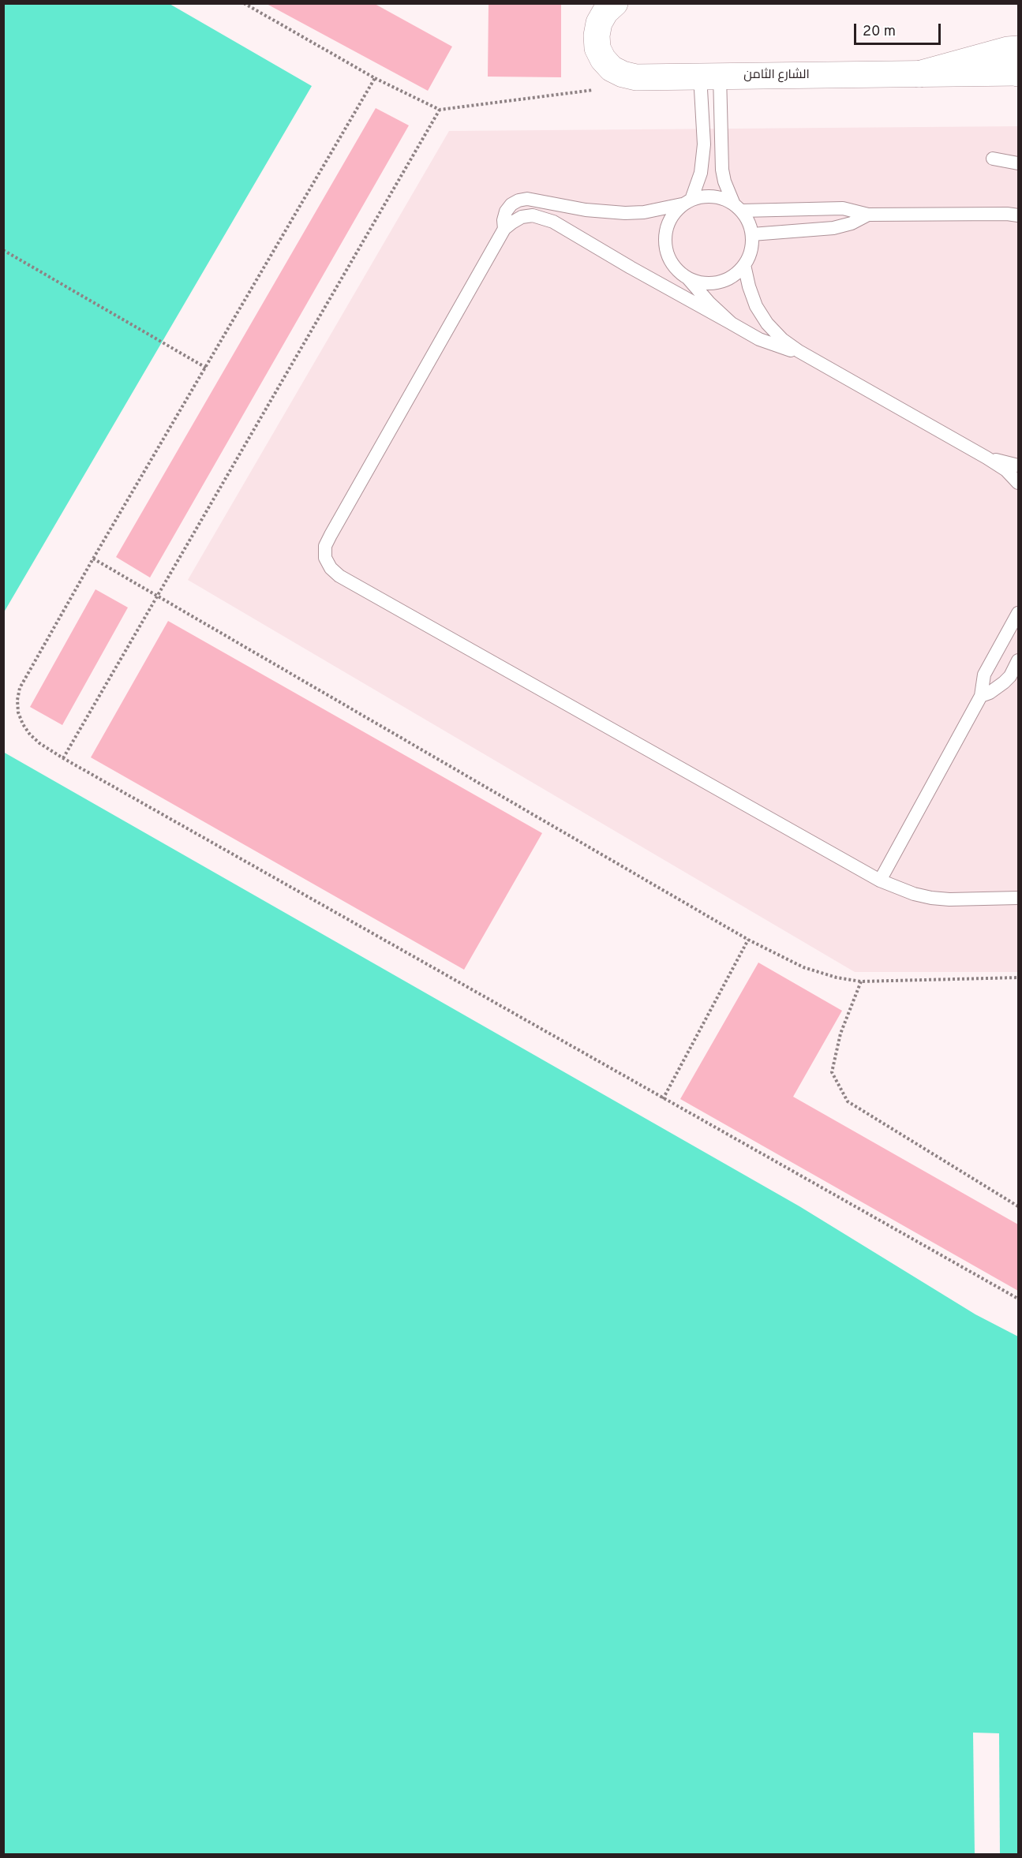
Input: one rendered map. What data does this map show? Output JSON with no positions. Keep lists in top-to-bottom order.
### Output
{
  "streets": {
    "street": ["الشارع الثامن"]
  },
  "scale_bar": "20 m"
}
